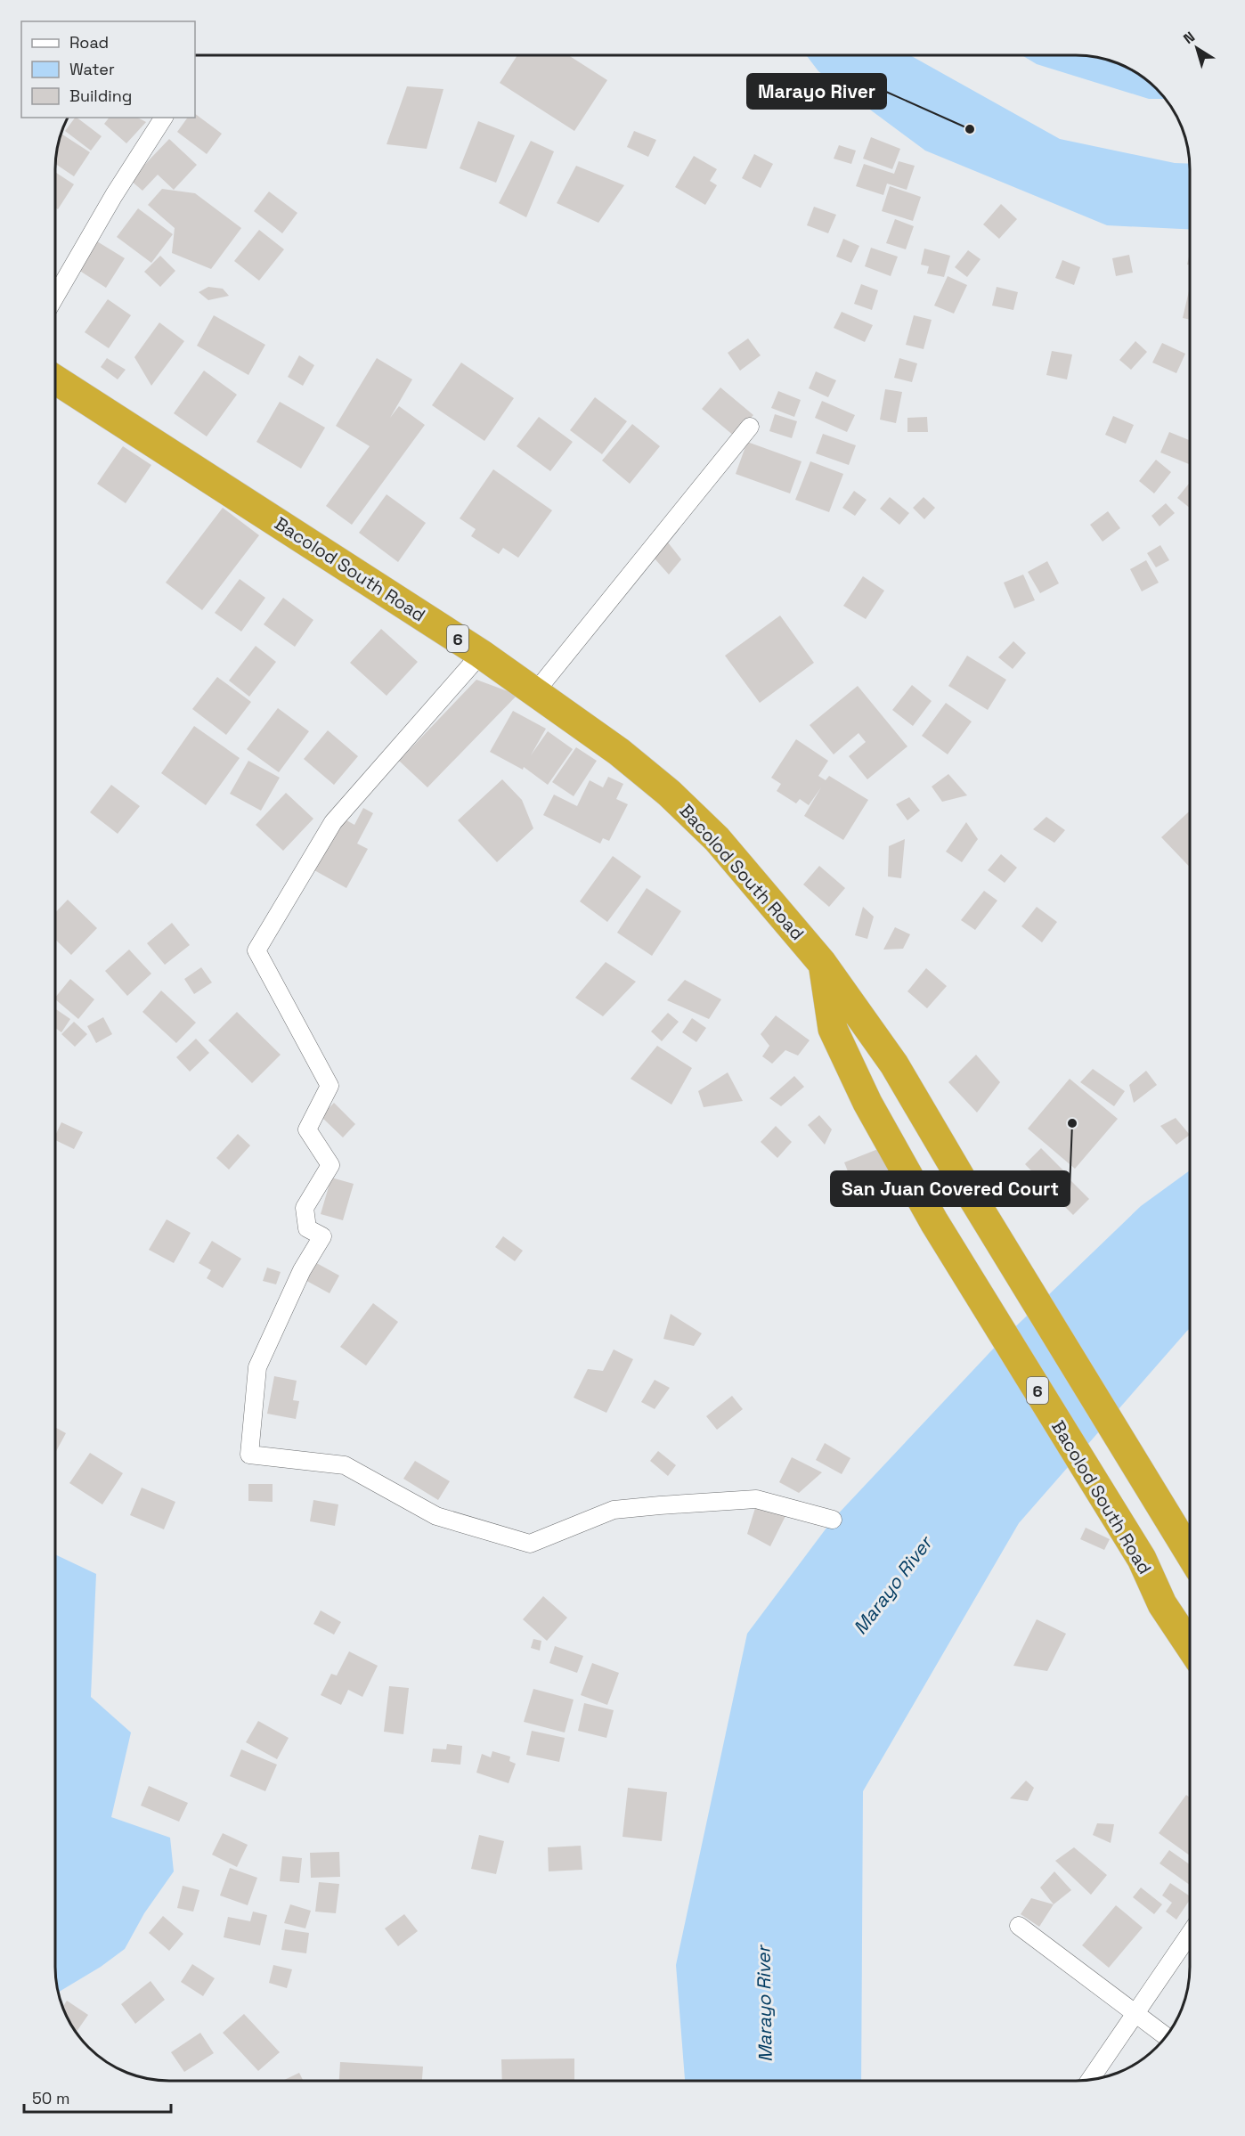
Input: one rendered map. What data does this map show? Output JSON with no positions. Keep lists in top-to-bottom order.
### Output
{
  "streets": {
    "highway": ["Bacolod South Road", "6"]
  },
  "water": ["Marayo River"],
  "places": ["Marayo River", "San Juan Covered Court"],
  "legend": ["Road", "Water", "Building"],
  "scale_bar": "50 m",
  "north": "top left"
}
